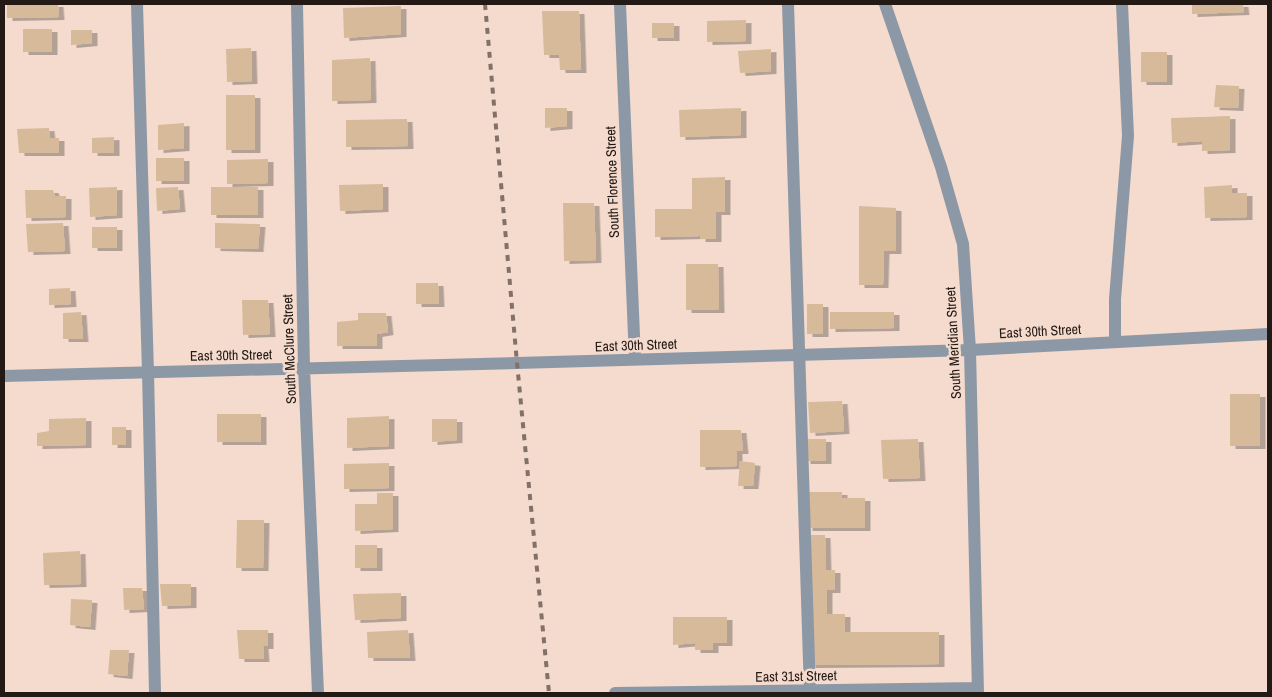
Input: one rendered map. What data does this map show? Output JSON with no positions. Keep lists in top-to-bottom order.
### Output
{
  "streets": {
    "street": [
      "South Florence Street",
      "East 30th Street",
      "South Meridian Street",
      "South McClure Street",
      "East 31st Street"
    ]
  },
  "crossings": [
    ["South Florence Street", "East 30th Street"],
    ["East 30th Street", "South Meridian Street"],
    ["East 30th Street", "South McClure Street"],
    ["South Meridian Street", "East 31st Street"]
  ]
}
